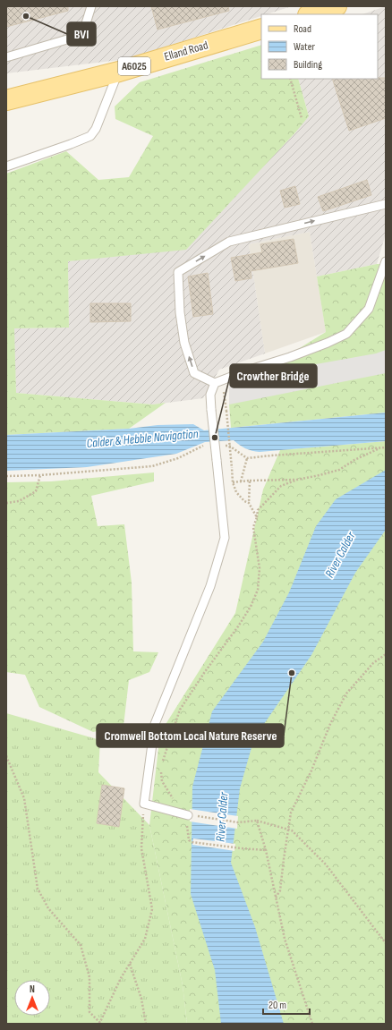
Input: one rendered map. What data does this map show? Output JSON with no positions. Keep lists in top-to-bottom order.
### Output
{
  "streets": {
    "main road": ["Elland Road", "A6025"]
  },
  "water": ["Calder & Hebble Navigation", "River Calder"],
  "places": ["BVI", "Crowther Bridge", "Cromwell Bottom Local Nature Reserve"],
  "legend": ["Road", "Water", "Building"],
  "scale_bar": "20 m",
  "north": "top"
}
